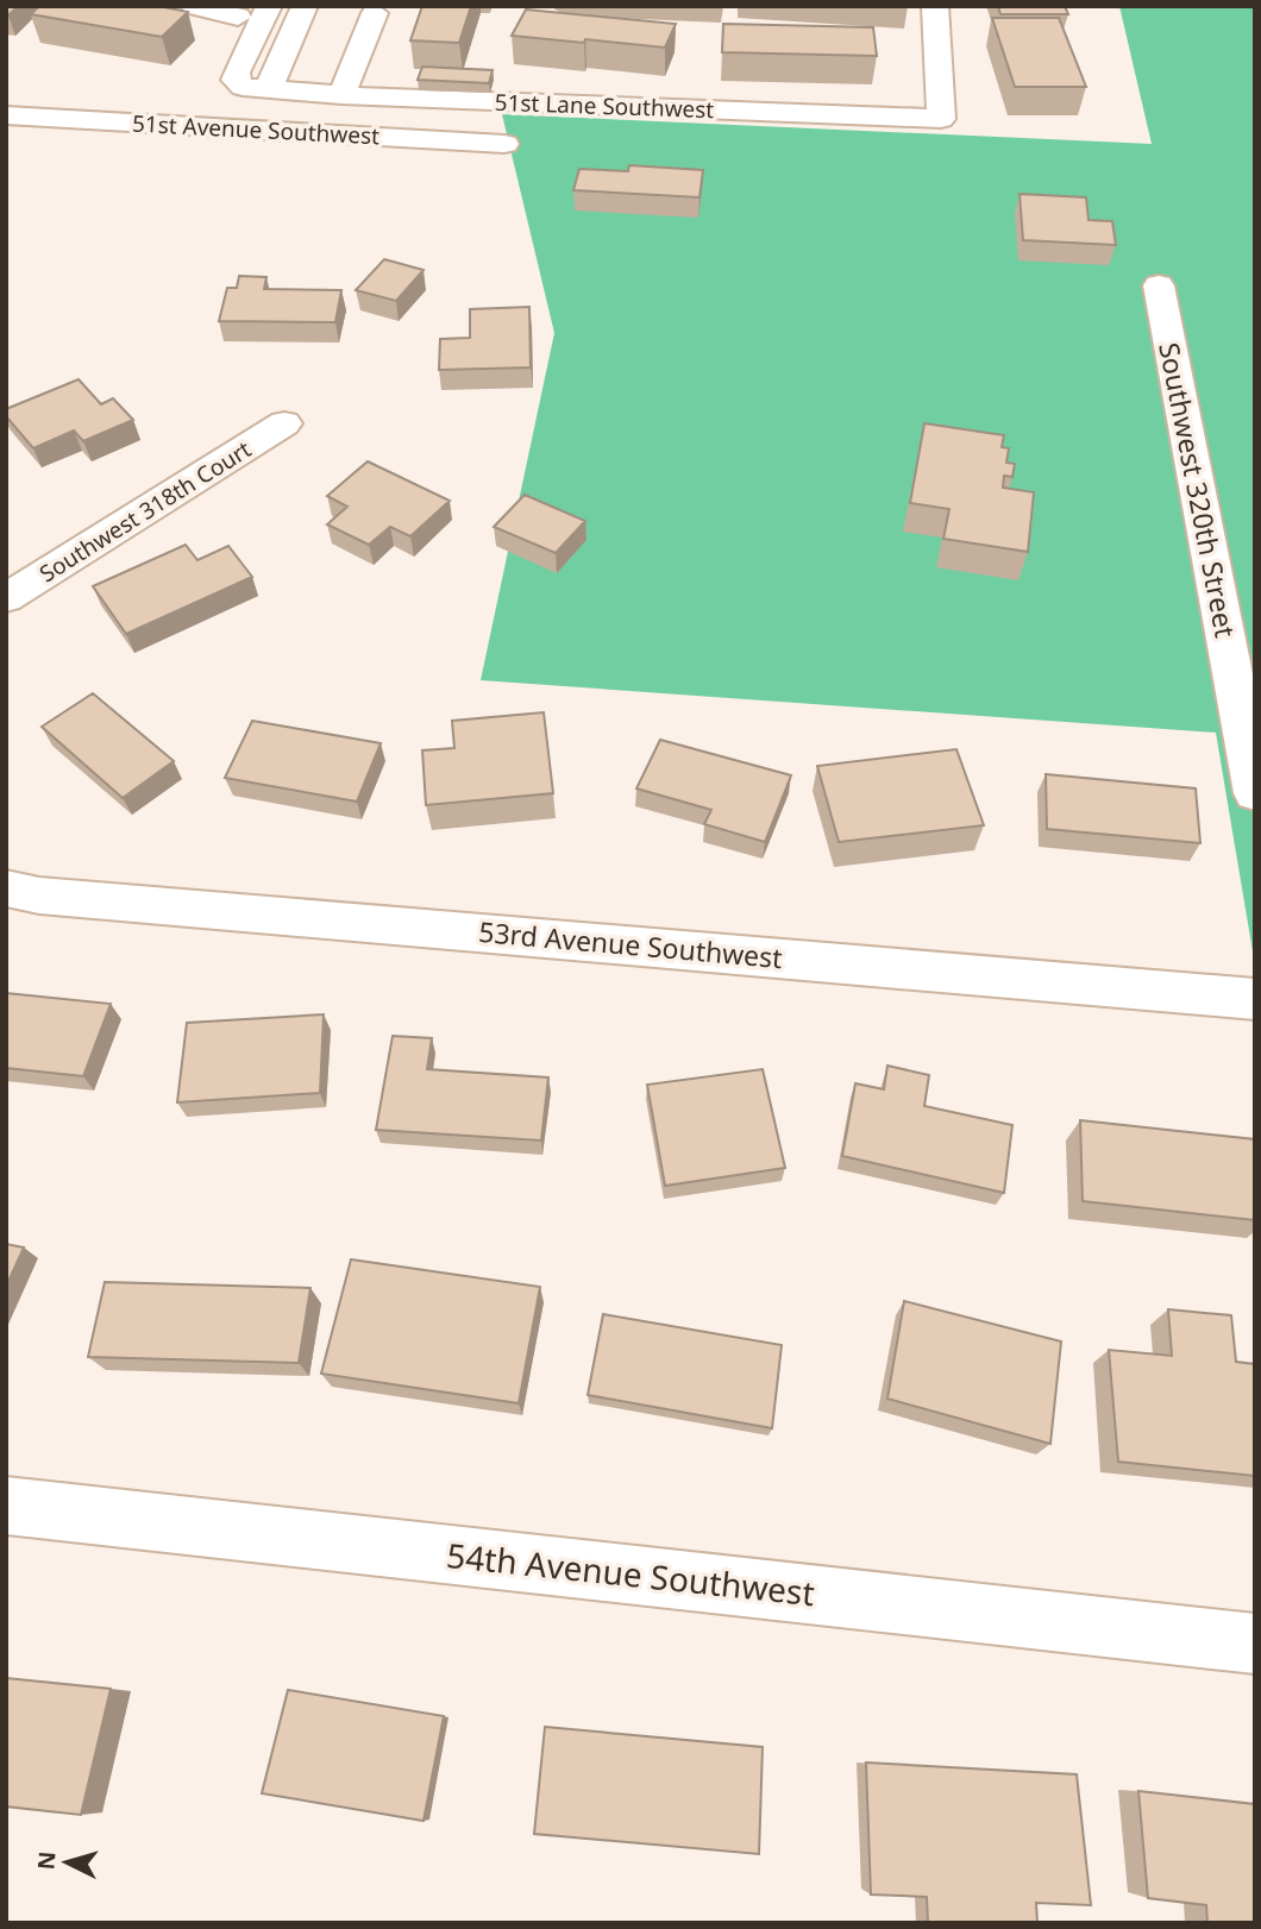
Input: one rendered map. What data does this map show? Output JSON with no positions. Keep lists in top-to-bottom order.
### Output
{
  "streets": {
    "street": [
      "51st Lane Southwest",
      "51st Avenue Southwest",
      "Southwest 320th Street",
      "Southwest 318th Court",
      "53rd Avenue Southwest",
      "54th Avenue Southwest"
    ]
  },
  "north": "left"
}
